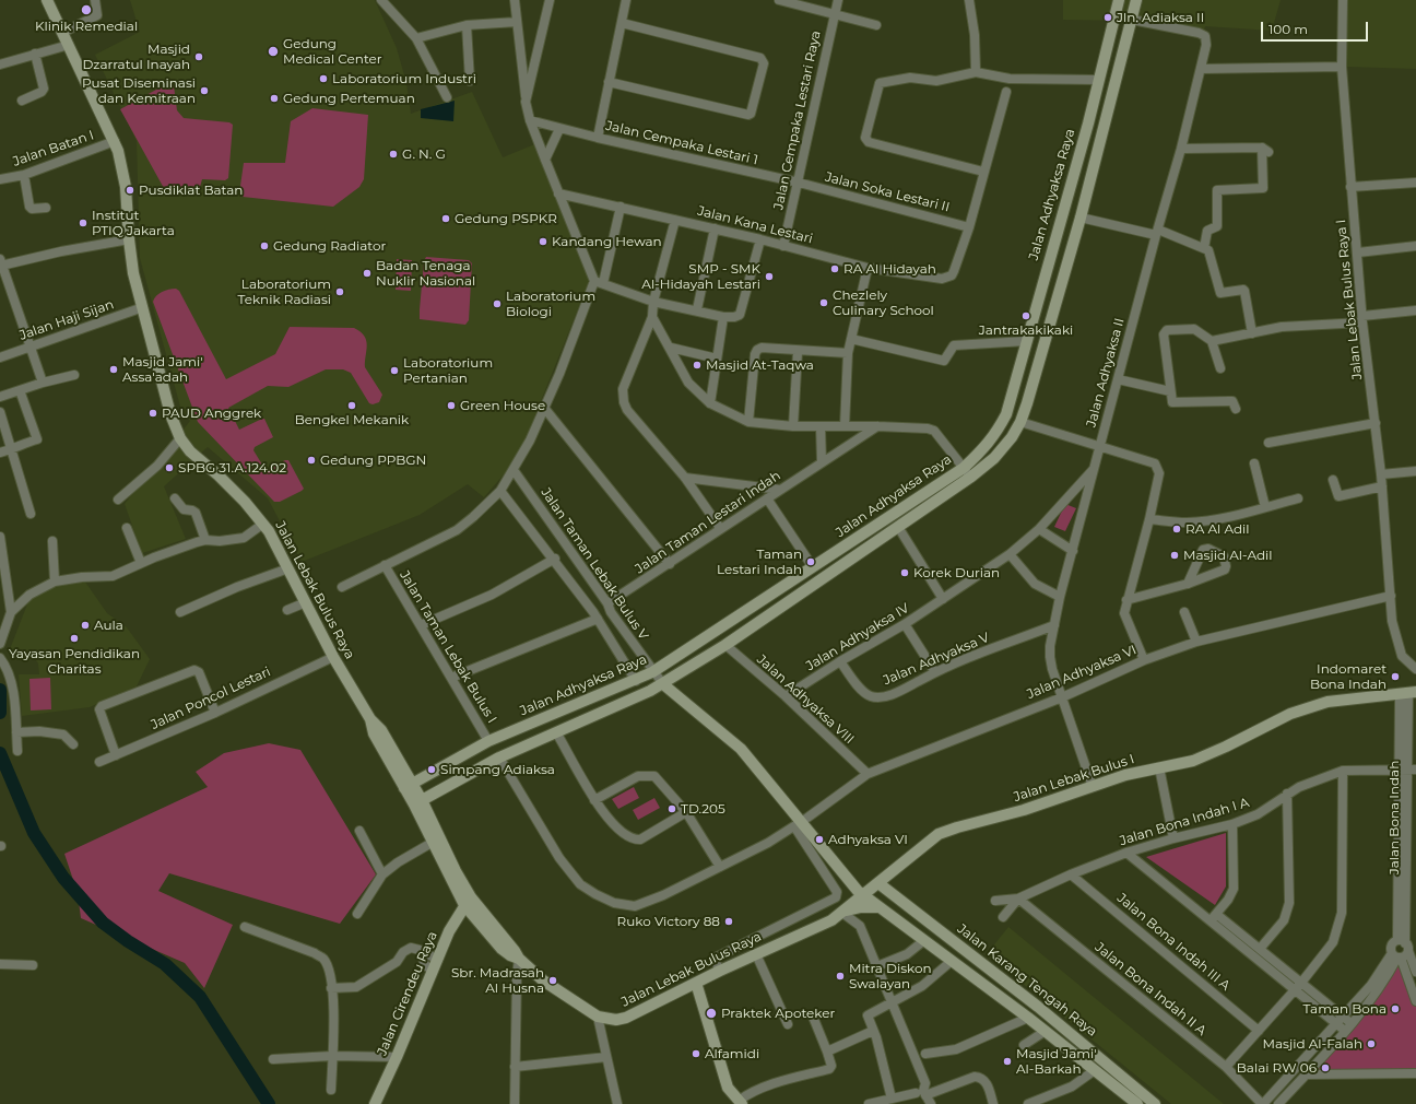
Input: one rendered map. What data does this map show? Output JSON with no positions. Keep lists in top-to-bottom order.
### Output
{
  "streets": {
    "main road": [
      "Jalan Adhyaksa Raya",
      "Jalan Lebak Bulus Raya",
      "Jalan Lebak Bulus I",
      "Jalan Karang Tengah Raya",
      "Jalan Cirendeu Raya"
    ],
    "street": [
      "Jalan Cempaka Lestari Raya",
      "Jalan Cempaka Lestari 1",
      "Jalan Batan I",
      "Jalan Soka Lestari II",
      "Jalan Kana Lestari",
      "Jalan Lebak Bulus Raya I",
      "Jalan Haji Sijan",
      "Jalan Adhyaksa II",
      "Jalan Taman Lestari Indah",
      "Jalan Taman Lebak Bulus V",
      "Jalan Adhyaksa IV",
      "Jalan Taman Lebak Bulus I",
      "Jalan Adhyaksa V",
      "Jalan Adhyaksa VI",
      "Jalan Poncol Lestari",
      "Jalan Adhyaksa VIII",
      "Jalan Bona Indah",
      "Jalan Bona Indah I A",
      "Jalan Bona Indah III A",
      "Jalan Bona Indah II A"
    ]
  },
  "crossings": [
    ["Jalan Cempaka Lestari Raya", "Jalan Cempaka Lestari 1"],
    ["Jalan Cempaka Lestari Raya", "Jalan Soka Lestari II"],
    ["Jalan Cempaka Lestari Raya", "Jalan Kana Lestari"],
    ["Jalan Cempaka Lestari 1", "Jalan Soka Lestari II"],
    ["Jalan Batan I", "Jalan Lebak Bulus Raya"],
    ["Jalan Soka Lestari II", "Jalan Kana Lestari"],
    ["Jalan Adhyaksa Raya", "Jalan Adhyaksa II"],
    ["Jalan Adhyaksa Raya", "Jalan Taman Lebak Bulus V"],
    ["Jalan Adhyaksa Raya", "Jalan Lebak Bulus Raya"],
    ["Jalan Adhyaksa Raya", "Jalan Taman Lebak Bulus I"],
    ["Jalan Adhyaksa Raya", "Jalan Adhyaksa VI"],
    ["Jalan Adhyaksa Raya", "Jalan Adhyaksa VIII"],
    ["Jalan Lebak Bulus Raya I", "Jalan Adhyaksa VI"],
    ["Jalan Haji Sijan", "Jalan Lebak Bulus Raya"],
    ["Jalan Adhyaksa II", "Jalan Adhyaksa IV"],
    ["Jalan Adhyaksa II", "Jalan Adhyaksa V"],
    ["Jalan Adhyaksa II", "Jalan Adhyaksa VI"],
    ["Jalan Adhyaksa II", "Jalan Lebak Bulus I"],
    ["Jalan Taman Lestari Indah", "Jalan Taman Lebak Bulus V"],
    ["Jalan Lebak Bulus Raya", "Jalan Poncol Lestari"],
    ["Jalan Lebak Bulus Raya", "Jalan Lebak Bulus I"],
    ["Jalan Lebak Bulus Raya", "Jalan Karang Tengah Raya"],
    ["Jalan Lebak Bulus Raya", "Jalan Cirendeu Raya"],
    ["Jalan Adhyaksa IV", "Jalan Adhyaksa V"],
    ["Jalan Adhyaksa IV", "Jalan Adhyaksa VIII"],
    ["Jalan Adhyaksa VI", "Jalan Adhyaksa VIII"],
    ["Jalan Lebak Bulus I", "Jalan Bona Indah"],
    ["Jalan Lebak Bulus I", "Jalan Karang Tengah Raya"],
    ["Jalan Bona Indah", "Jalan Bona Indah I A"],
    ["Jalan Bona Indah I A", "Jalan Bona Indah III A"],
    ["Jalan Bona Indah I A", "Jalan Bona Indah II A"]
  ],
  "places": [
    "Klinik Remedial",
    "Jln. Adiaksa II",
    "Gedung Medical Center",
    "Masjid Dzarratul Inayah",
    "Laboratorium Industri",
    "Pusat Diseminasi dan Kemitraan",
    "Gedung Pertemuan",
    "G. N. G",
    "Pusdiklat Batan",
    "Gedung PSPKR",
    "Institut PTIQ Jakarta",
    "Kandang Hewan",
    "Gedung Radiator",
    "RA Al Hidayah",
    "Badan Tenaga Nuklir Nasional",
    "SMP - SMK Al-Hidayah Lestari",
    "Laboratorium Teknik Radiasi",
    "Chezlely Culinary School",
    "Laboratorium Biologi",
    "Jantrakakikaki",
    "Masjid At-Taqwa",
    "Masjid Jami' Assa'adah",
    "Laboratorium Pertanian",
    "Bengkel Mekanik",
    "Green House",
    "PAUD Anggrek",
    "Gedung PPBGN",
    "SPBG 31.A.124.02",
    "RA Al Adil",
    "Masjid Al-Adil",
    "Taman Lestari Indah",
    "Korek Durian",
    "Aula",
    "Yayasan Pendidikan Charitas",
    "Indomaret Bona Indah",
    "Simpang Adiaksa",
    "TD.205",
    "Adhyaksa VI",
    "Ruko Victory 88",
    "Mitra Diskon Swalayan",
    "Sbr. Madrasah Al Husna",
    "Taman Bona",
    "Praktek Apoteker",
    "Masjid Al-Falah",
    "Alfamidi",
    "Masjid Jami' Al-Barkah",
    "Balai RW 06"
  ],
  "scale_bar": "100 m"
}
